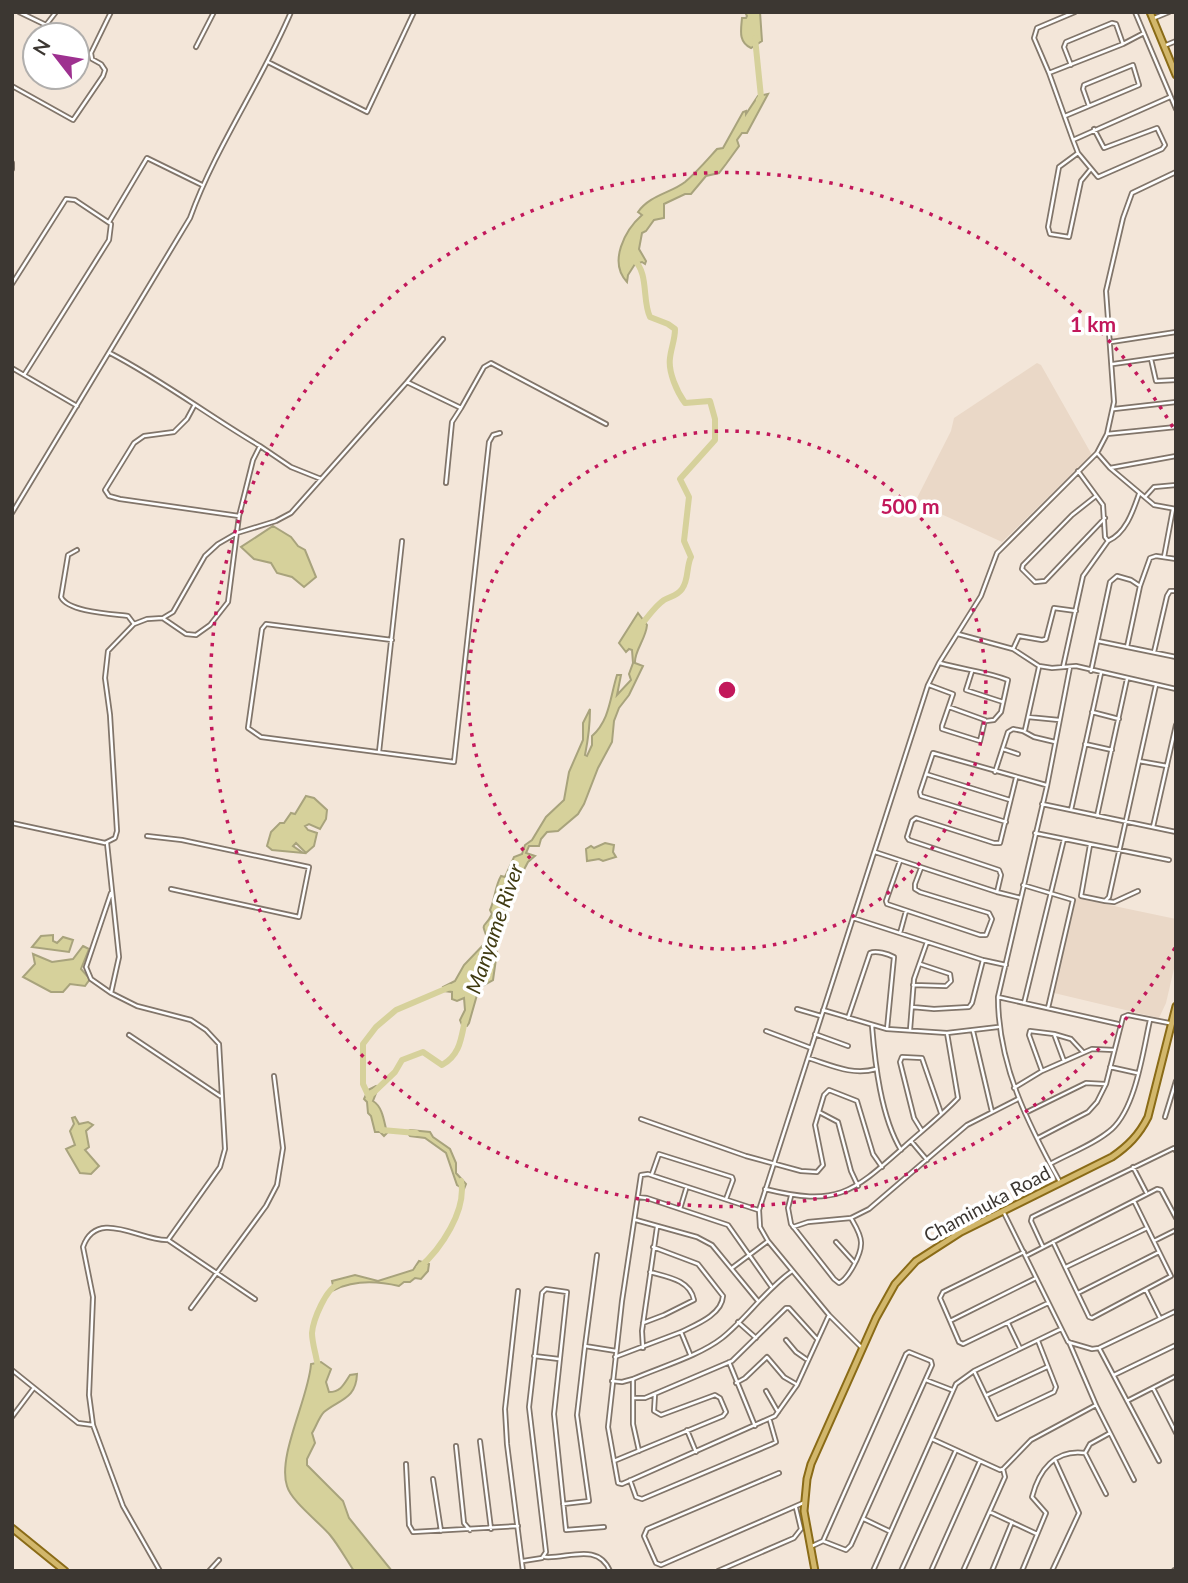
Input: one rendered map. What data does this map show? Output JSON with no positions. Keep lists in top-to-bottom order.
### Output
{
  "streets": {
    "main road": ["Chaminuka Road"]
  },
  "water": ["Manyame River"],
  "north": "top left",
  "rings": ["1 km", "500 m"]
}
